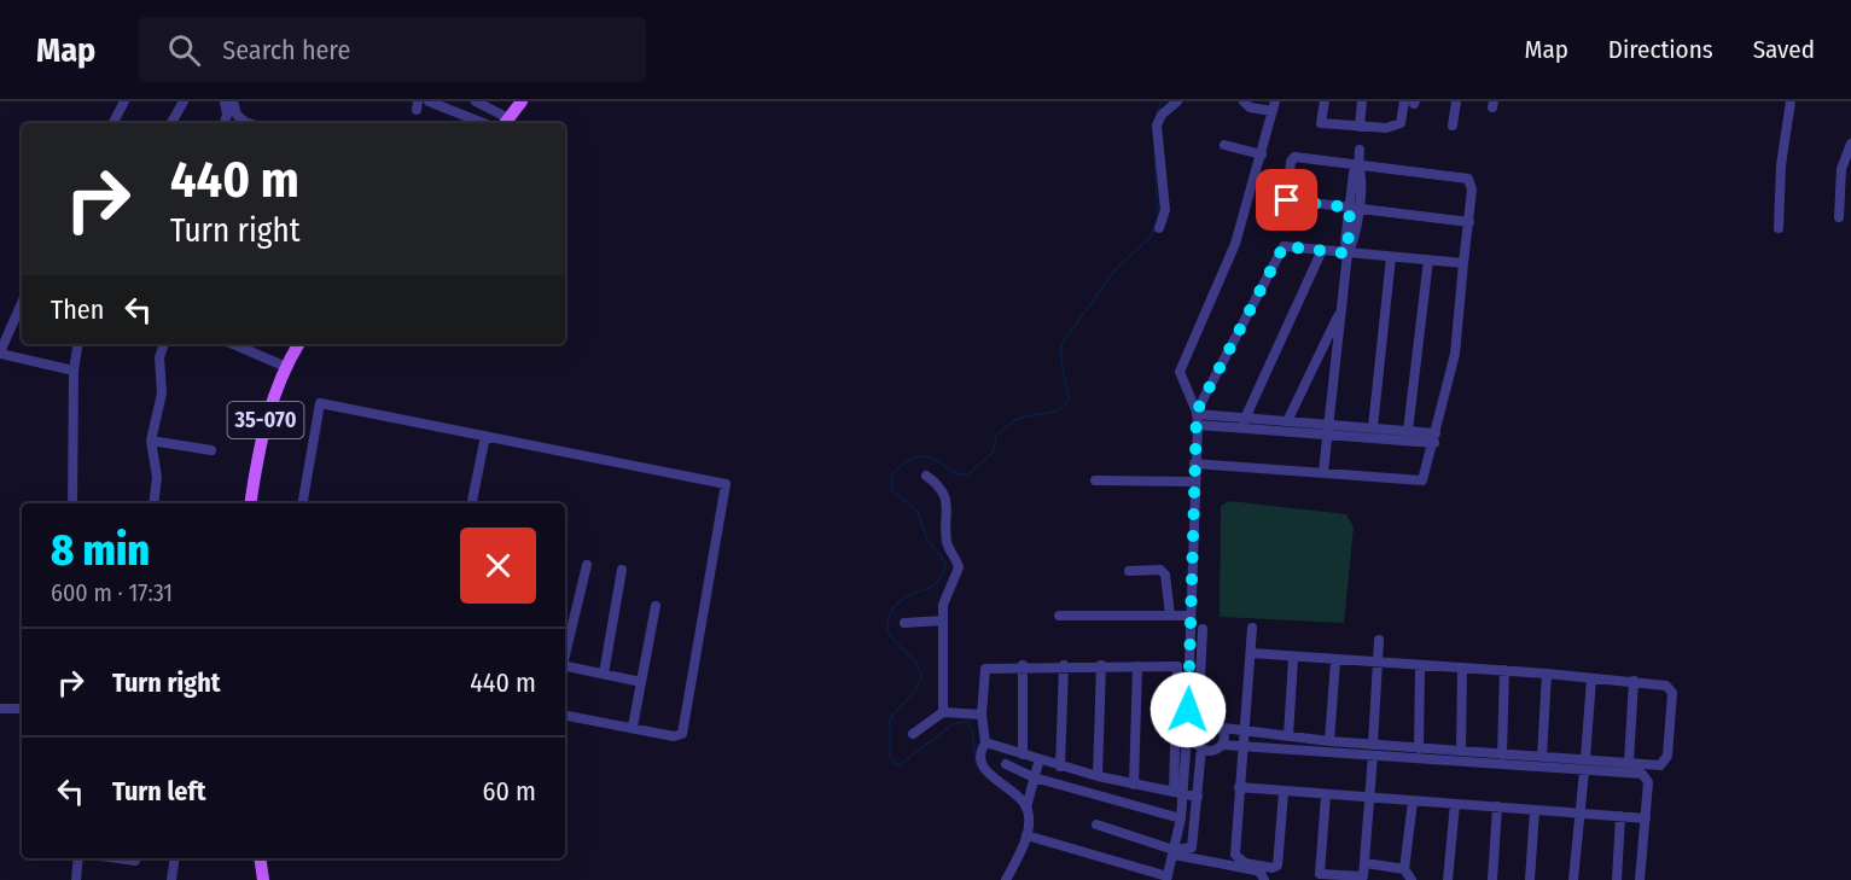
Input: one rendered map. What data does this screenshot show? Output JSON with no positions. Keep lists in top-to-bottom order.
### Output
{
  "streets": {
    "main road": ["35-070"]
  },
  "page": {
    "header": "Map",
    "search": "Search here",
    "nav": ["Map", "Directions", "Saved"],
    "turn": ["440 m", "Turn right"],
    "then": "Then",
    "heading": ["8 min", "600 m · 17:31"],
    "list": [
      {
        "name": "Turn right",
        "value": "440 m"
      },
      {
        "name": "Turn left",
        "value": "60 m"
      }
    ]
  }
}
